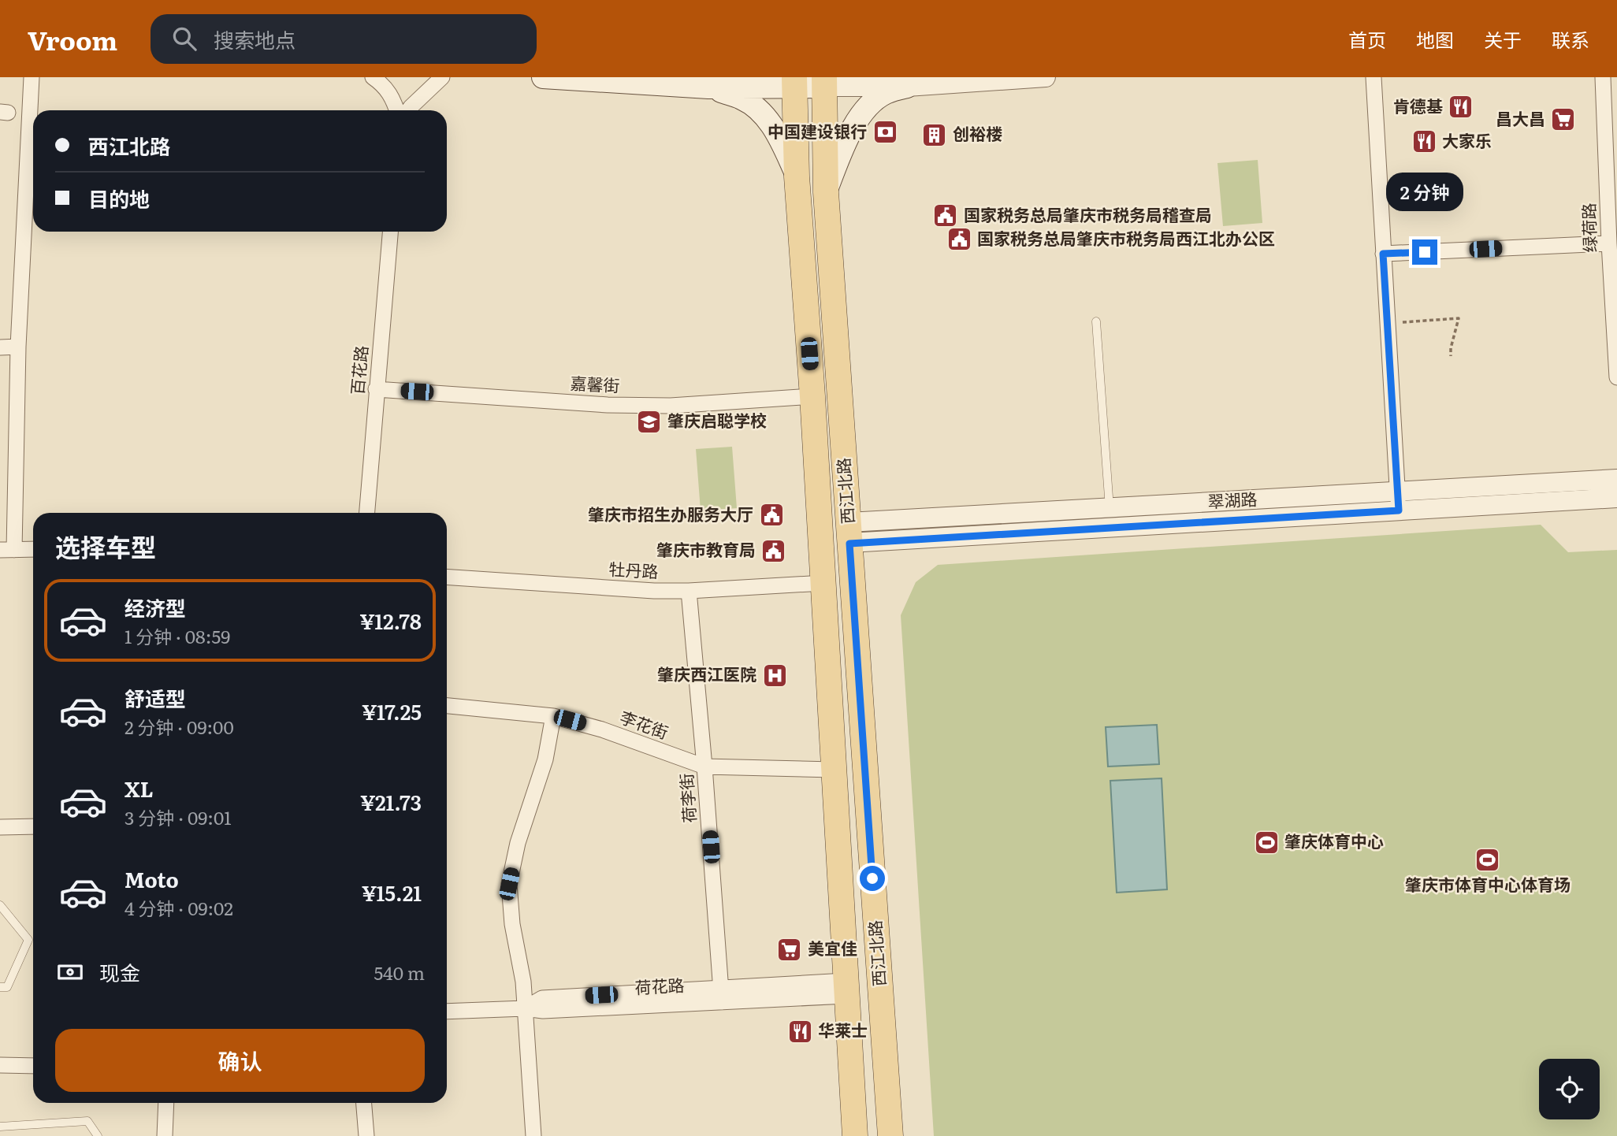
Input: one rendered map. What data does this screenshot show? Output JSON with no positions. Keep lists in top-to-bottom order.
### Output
{
  "streets": {
    "main road": ["西江北路"],
    "street": [
      "绿荷路",
      "百花路",
      "嘉馨街",
      "翠湖路",
      "牡丹路",
      "李花街",
      "荷李街",
      "荷花路"
    ]
  },
  "crossings": [
    ["百花路", "嘉馨街"],
    ["嘉馨街", "西江北路"],
    ["西江北路", "翠湖路"],
    ["西江北路", "牡丹路"],
    ["西江北路", "李花街"],
    ["西江北路", "荷花路"],
    ["牡丹路", "荷李街"],
    ["李花街", "荷李街"],
    ["荷李街", "荷花路"]
  ],
  "places": {
    "restaurant": ["肯德基", "大家乐", "华莱士"],
    "supermarket": ["昌大昌", "美宜佳"],
    "bank": ["中国建设银行"],
    "building": ["创裕楼"],
    "public building": [
      "国家税务总局肇庆市税务局稽查局",
      "国家税务总局肇庆市税务局西江北办公区",
      "肇庆市招生办服务大厅",
      "肇庆市教育局"
    ],
    "school or university": ["肇庆启聪学校"],
    "hospital": ["肇庆西江医院"],
    "sports": ["肇庆体育中心", "肇庆市体育中心体育场"]
  },
  "page": {
    "header": "Vroom",
    "search": "搜索地点",
    "nav": [
      "首页",
      "地图",
      "关于",
      "联系"
    ],
    "banner": ["西江北路", "目的地"],
    "bubble": "2 分钟",
    "heading": "选择车型",
    "list": [
      {
        "name": "经济型",
        "note": "1 分钟 · 08:59",
        "value": "¥12.78"
      },
      {
        "name": "舒适型",
        "note": "2 分钟 · 09:00",
        "value": "¥17.25"
      },
      {
        "name": "XL",
        "note": "3 分钟 · 09:01",
        "value": "¥21.73"
      },
      {
        "name": "Moto",
        "note": "4 分钟 · 09:02",
        "value": "¥15.21"
      }
    ],
    "pay": ["现金", "540 m"],
    "buttons": "确认"
  }
}
